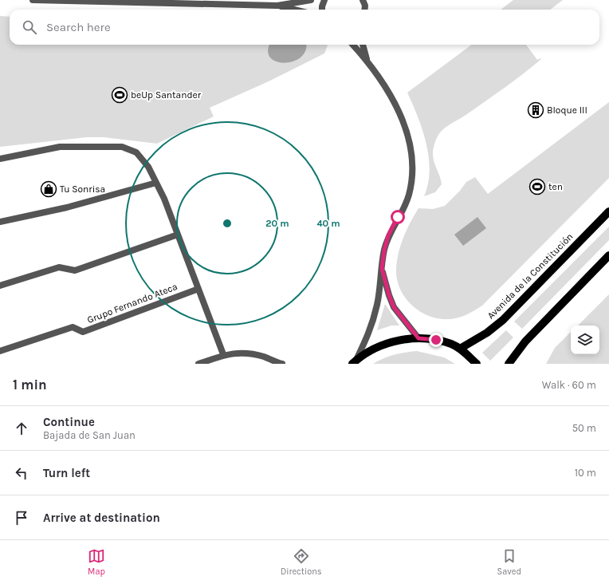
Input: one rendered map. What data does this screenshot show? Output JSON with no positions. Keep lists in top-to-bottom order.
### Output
{
  "streets": {
    "main road": ["Avenida de la Constitución"],
    "street": ["Grupo Fernando Ateca"]
  },
  "places": {
    "sports": ["beUp Santander", "ten"],
    "building": ["Bloque III"],
    "shop": ["Tu Sonrisa"]
  },
  "page": {
    "search": "Search here",
    "heading": ["1 min", "Walk · 60 m"],
    "list": [
      ["Continue", "Bajada de San Juan", "50 m"],
      ["Turn left", "10 m"],
      "Arrive at destination"
    ],
    "nav": ["Map", "Directions", "Saved"]
  },
  "rings": ["20 m", "40 m"]
}
